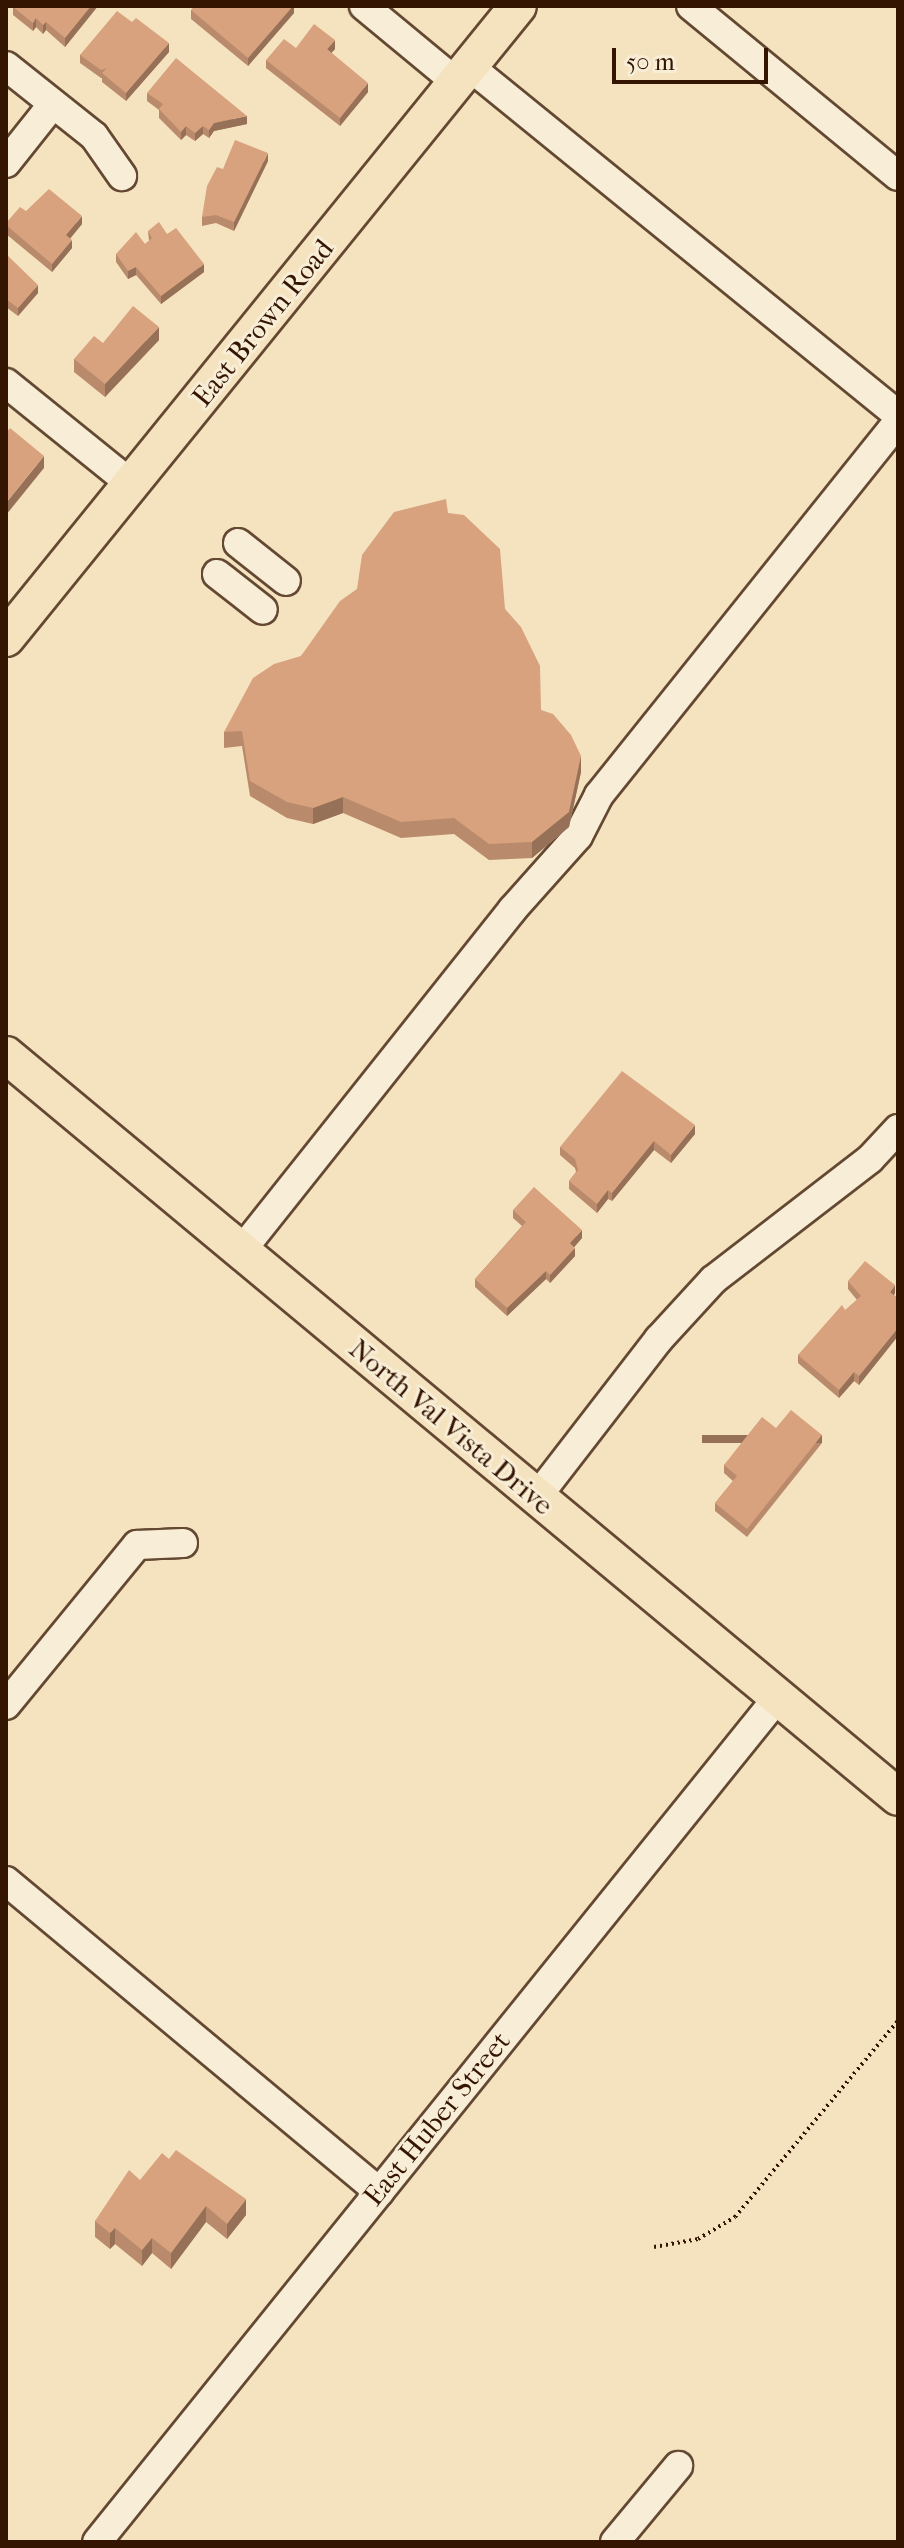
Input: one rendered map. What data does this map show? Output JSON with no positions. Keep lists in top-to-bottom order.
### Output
{
  "streets": {
    "main road": ["East Brown Road", "North Val Vista Drive"],
    "street": ["East Huber Street"]
  },
  "crossings": [
    ["North Val Vista Drive", "East Huber Street"]
  ],
  "scale_bar": "50 m"
}
